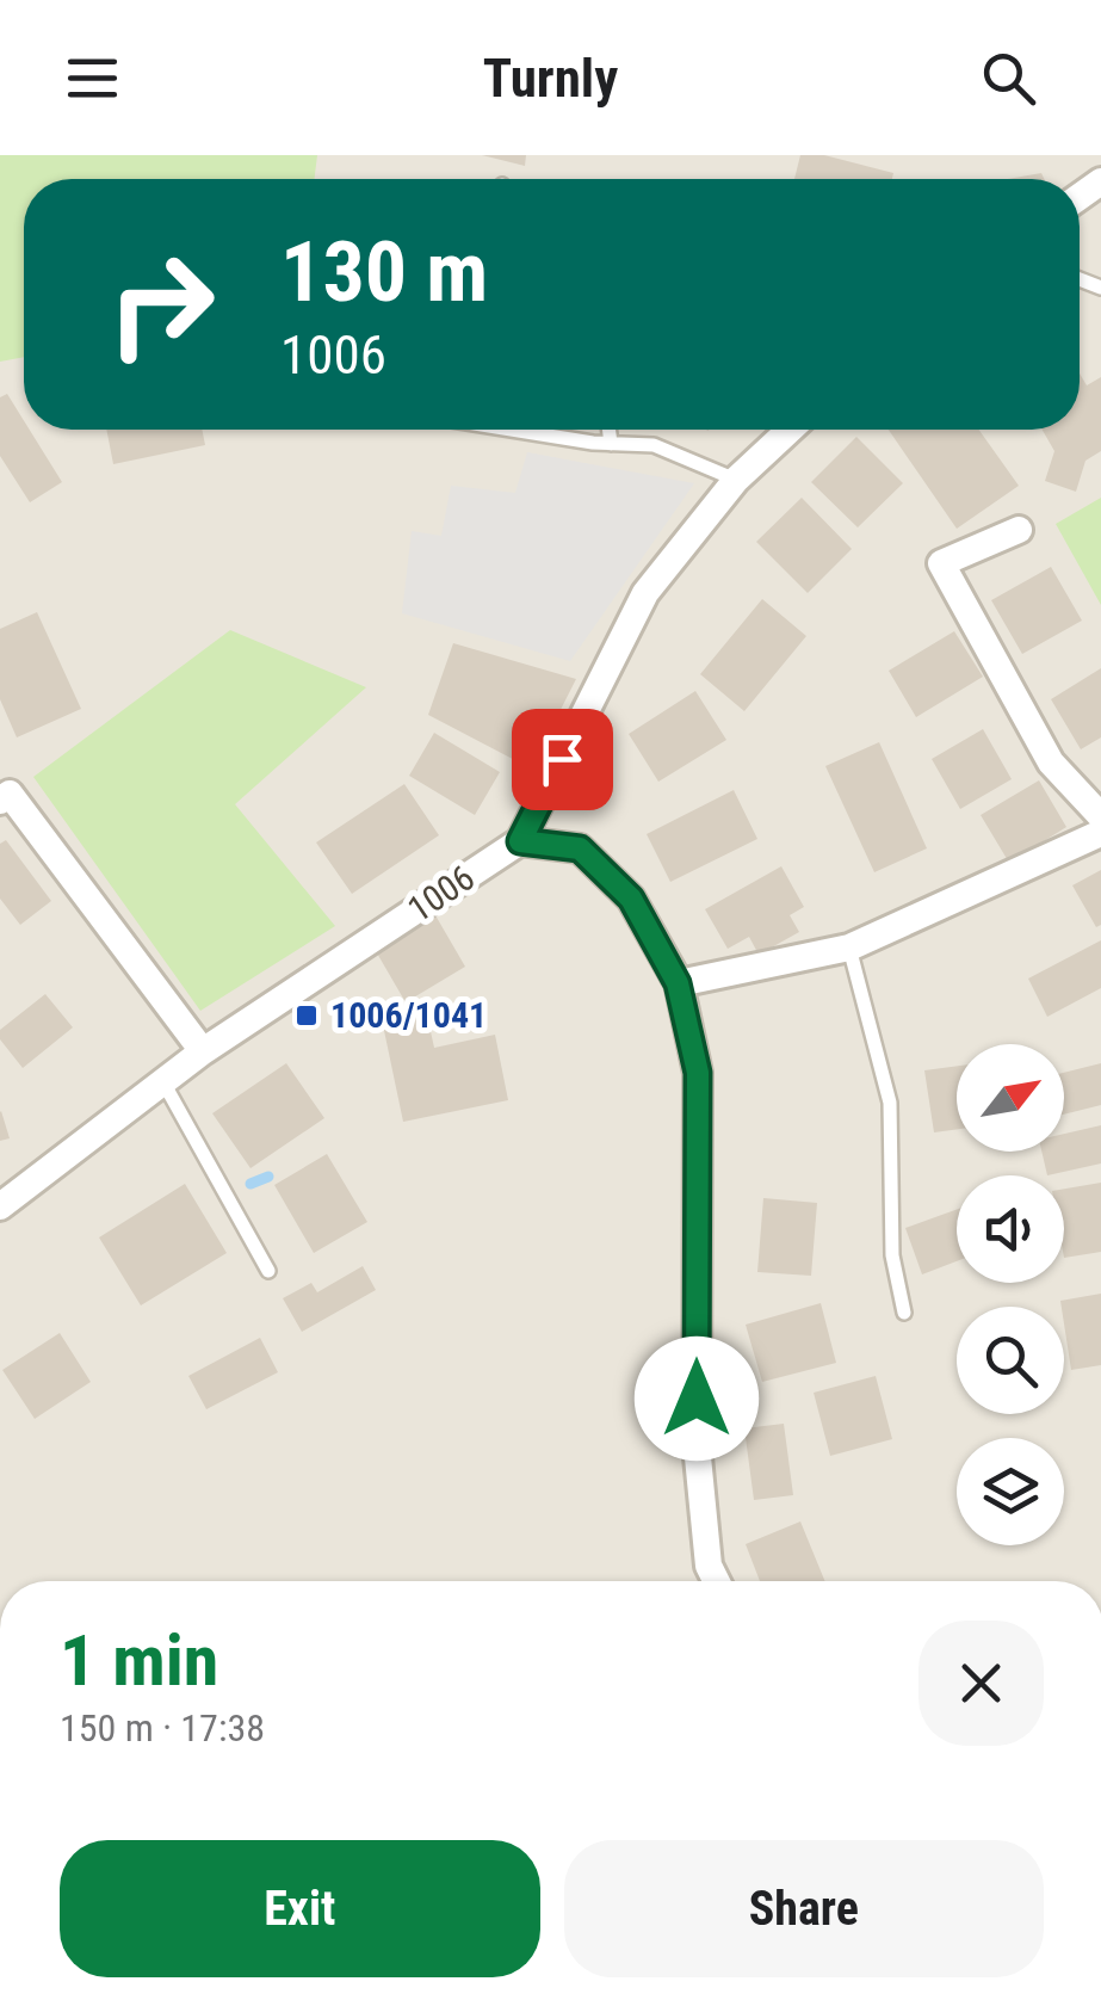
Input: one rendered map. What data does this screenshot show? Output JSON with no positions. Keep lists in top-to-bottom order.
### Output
{
  "streets": {
    "street": ["1006"]
  },
  "places": {
    "transit": ["1006/1041"]
  },
  "north": "top right",
  "page": {
    "header": "Turnly",
    "turn": ["130 m", "1006"],
    "heading": ["1 min", "150 m · 17:38"],
    "buttons": ["Exit", "Share"]
  }
}
